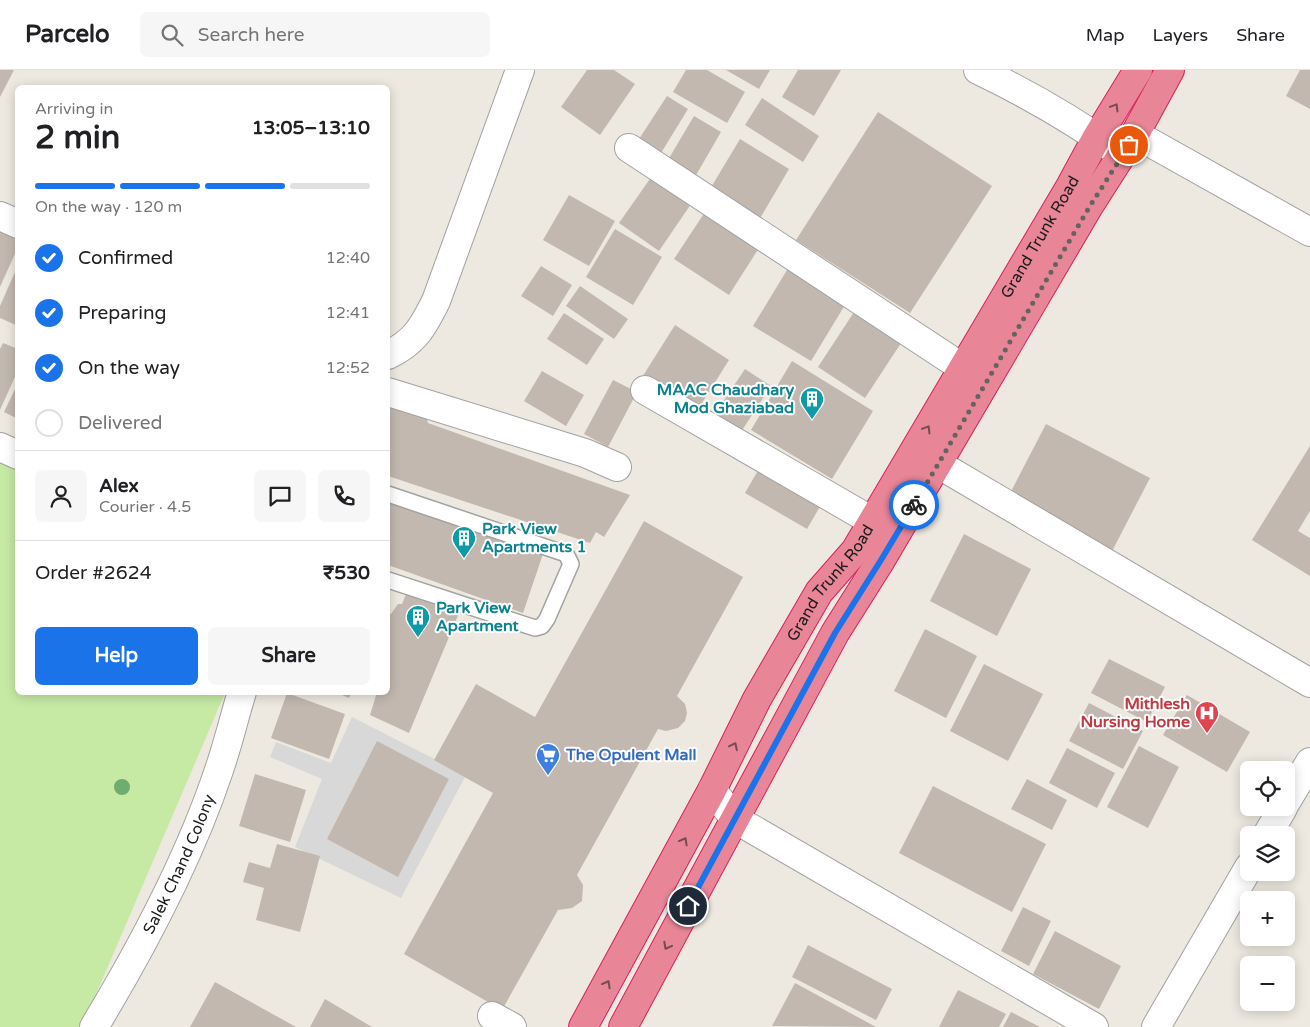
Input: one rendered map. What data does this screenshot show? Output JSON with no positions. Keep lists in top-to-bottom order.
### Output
{
  "streets": {
    "highway": ["Grand Trunk Road"],
    "street": ["Salek Chand Colony"]
  },
  "places": {
    "building": ["MAAC Chaudhary Mod Ghaziabad", "Park View Apartments 1", "Park View Apartment"],
    "hospital": ["Mithlesh Nursing Home"],
    "supermarket": ["The Opulent Mall"]
  },
  "page": {
    "header": "Parcelo",
    "search": "Search here",
    "nav": ["Map", "Layers", "Share"],
    "heading": ["2 min", "Arriving in", "13:05–13:10"],
    "panel": [
      "Alex",
      "Courier · 4.5",
      "Order #2624",
      "₹530"
    ],
    "bar": "On the way · 120 m",
    "list": [
      ["Confirmed", "12:40"],
      ["Preparing", "12:41"],
      ["On the way", "12:52"],
      "Delivered"
    ],
    "buttons": ["Help", "Share"],
    "map_buttons": ["+", "−"]
  }
}
